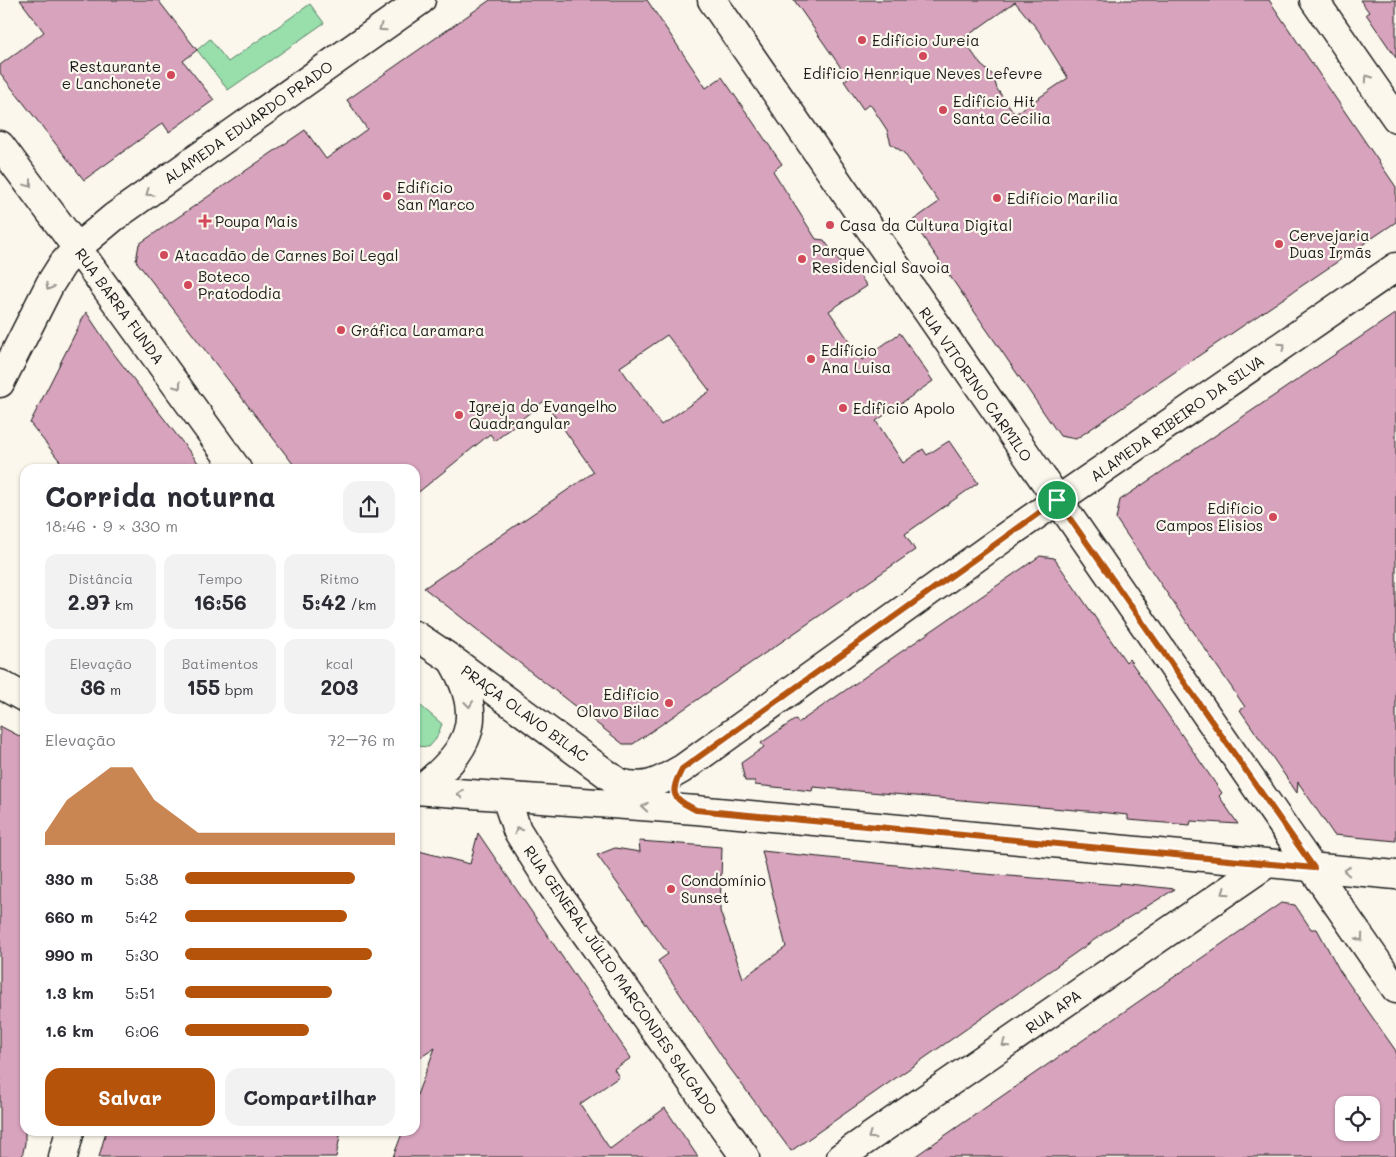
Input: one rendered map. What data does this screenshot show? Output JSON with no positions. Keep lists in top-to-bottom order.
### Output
{
  "streets": {
    "street": [
      "ALAMEDA EDUARDO PRADO",
      "RUA BARRA FUNDA",
      "RUA VITORINO CARMILO",
      "ALAMEDA RIBEIRO DA SILVA",
      "PRAÇA OLAVO BILAC",
      "RUA GENERAL JÚLIO MARCONDES SALGADO",
      "RUA APA"
    ]
  },
  "crossings": [
    ["ALAMEDA EDUARDO PRADO", "RUA BARRA FUNDA"],
    ["RUA VITORINO CARMILO", "ALAMEDA RIBEIRO DA SILVA"],
    ["ALAMEDA RIBEIRO DA SILVA", "PRAÇA OLAVO BILAC"]
  ],
  "one_way": [
    "ALAMEDA EDUARDO PRADO",
    "RUA BARRA FUNDA",
    "ALAMEDA RIBEIRO DA SILVA",
    "RUA GENERAL JÚLIO MARCONDES SALGADO",
    "RUA APA"
  ],
  "places": {
    "other": [
      "Edifício Jureia",
      "Edificio Henrique Neves Lefevre",
      "Restaurante e Lanchonete",
      "Edifício Hit Santa Cecilia",
      "Edifício San Marco",
      "Edifício Marilia",
      "Casa da Cultura Digital",
      "Cervejaria Duas Irmãs",
      "Atacadão de Carnes Boi Legal",
      "Parque Residencial Savoia",
      "Boteco Pratododia",
      "Gráfica Laramara",
      "Edifício Ana Luisa",
      "Edifício Apolo",
      "Igreja do Evangelho Quadrangular",
      "Edifício Campos Elisios",
      "Edifício Olavo Bilac",
      "Condomínio Sunset"
    ],
    "health": ["Poupa Mais"]
  },
  "page": {
    "heading": ["Corrida noturna", "18:46 · 9 × 330 m"],
    "stats": [
      ["Distância", "2.97 km"],
      ["Tempo", "16:56"],
      ["Ritmo", "5:42 /km"],
      ["Elevação", "36 m"],
      ["Batimentos", "155 bpm"],
      ["kcal", "203"]
    ],
    "chart": ["Elevação", "72–76 m"],
    "list": [
      {
        "name": "330 m",
        "note": "5:38"
      },
      {
        "name": "660 m",
        "note": "5:42"
      },
      {
        "name": "990 m",
        "note": "5:30"
      },
      {
        "name": "1.3 km",
        "note": "5:51"
      },
      {
        "name": "1.6 km",
        "note": "6:06"
      }
    ],
    "buttons": ["Salvar", "Compartilhar"]
  }
}
